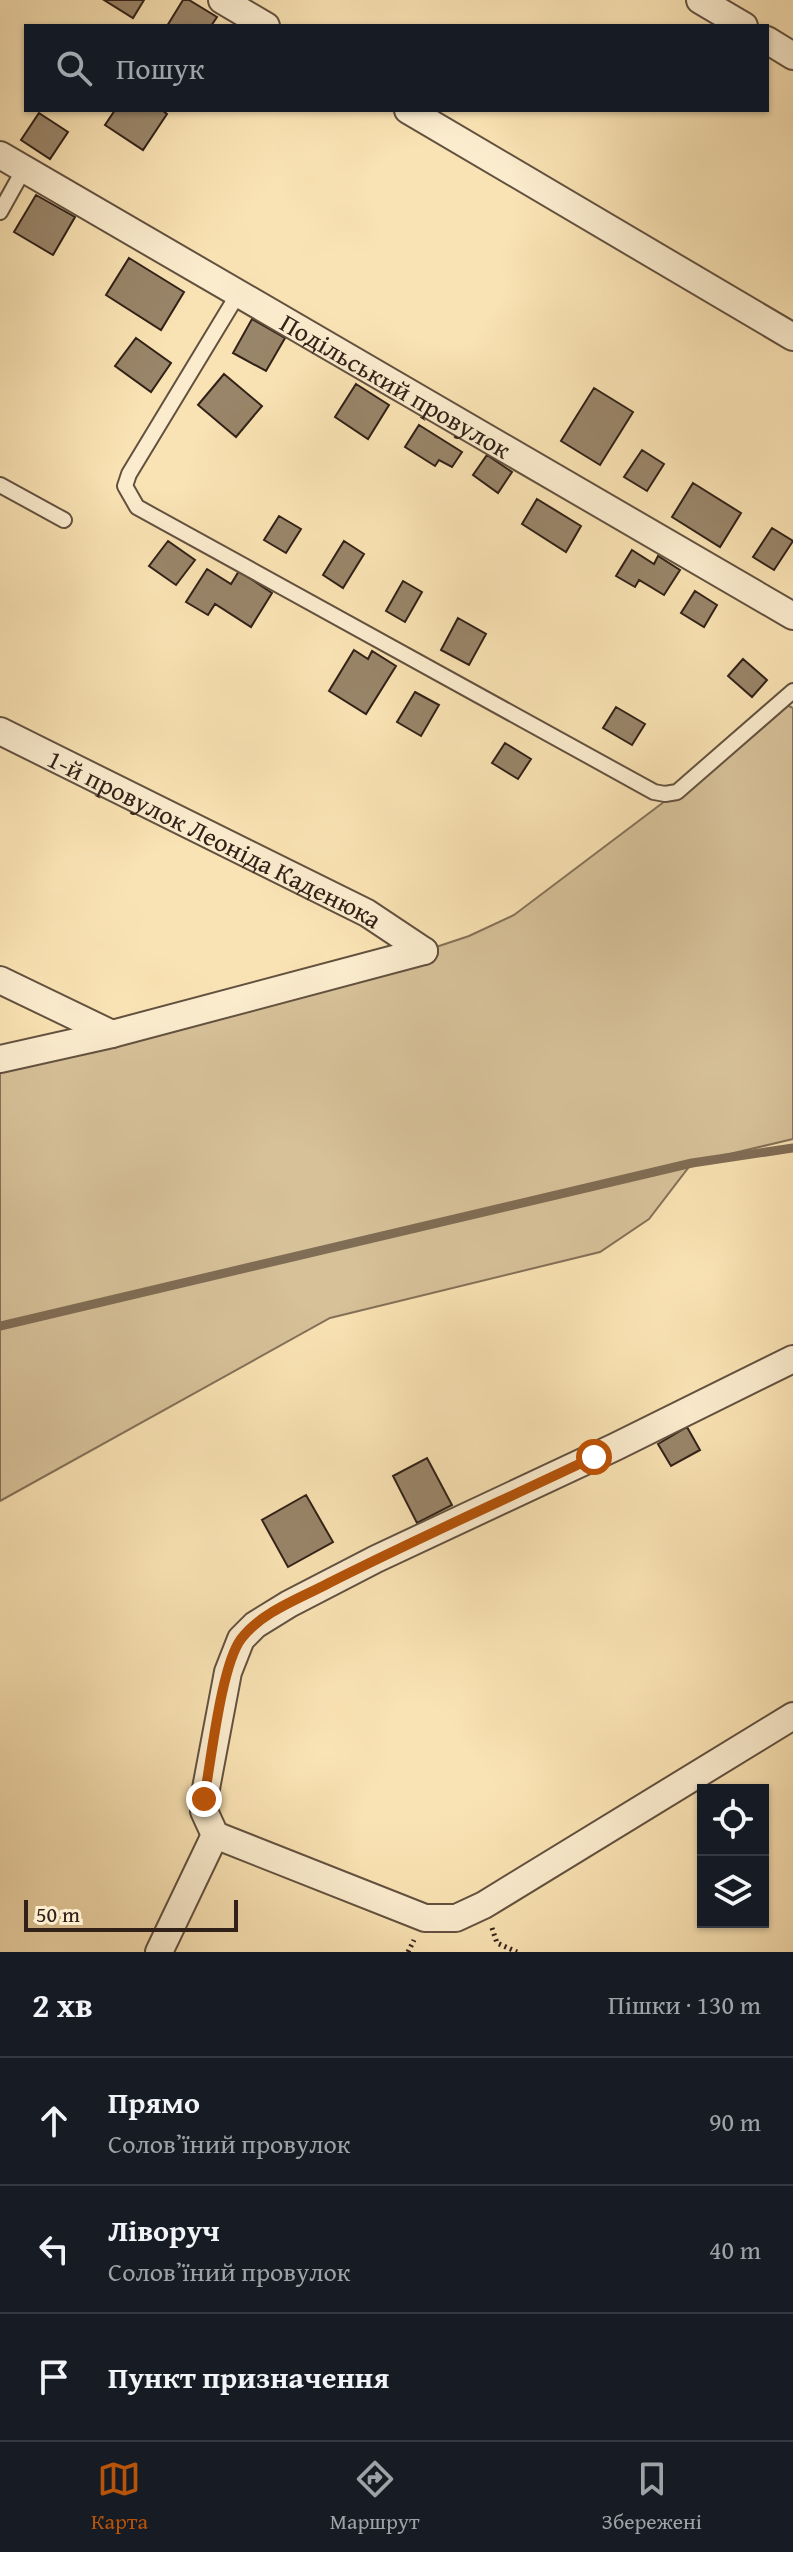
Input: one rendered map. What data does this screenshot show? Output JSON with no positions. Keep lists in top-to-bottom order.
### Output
{
  "streets": {
    "street": ["Подільський провулок", "1-й провулок Леоніда Каденюка"]
  },
  "scale_bar": "50 m",
  "page": {
    "search": "Пошук",
    "scale": "50 m",
    "heading": ["2 хв", "Пішки · 130 m"],
    "list": [
      ["Прямо", "Соловʼїний провулок", "90 m"],
      ["Ліворуч", "Соловʼїний провулок", "40 m"],
      "Пункт призначення"
    ],
    "nav": ["Карта", "Маршрут", "Збережені"]
  }
}
